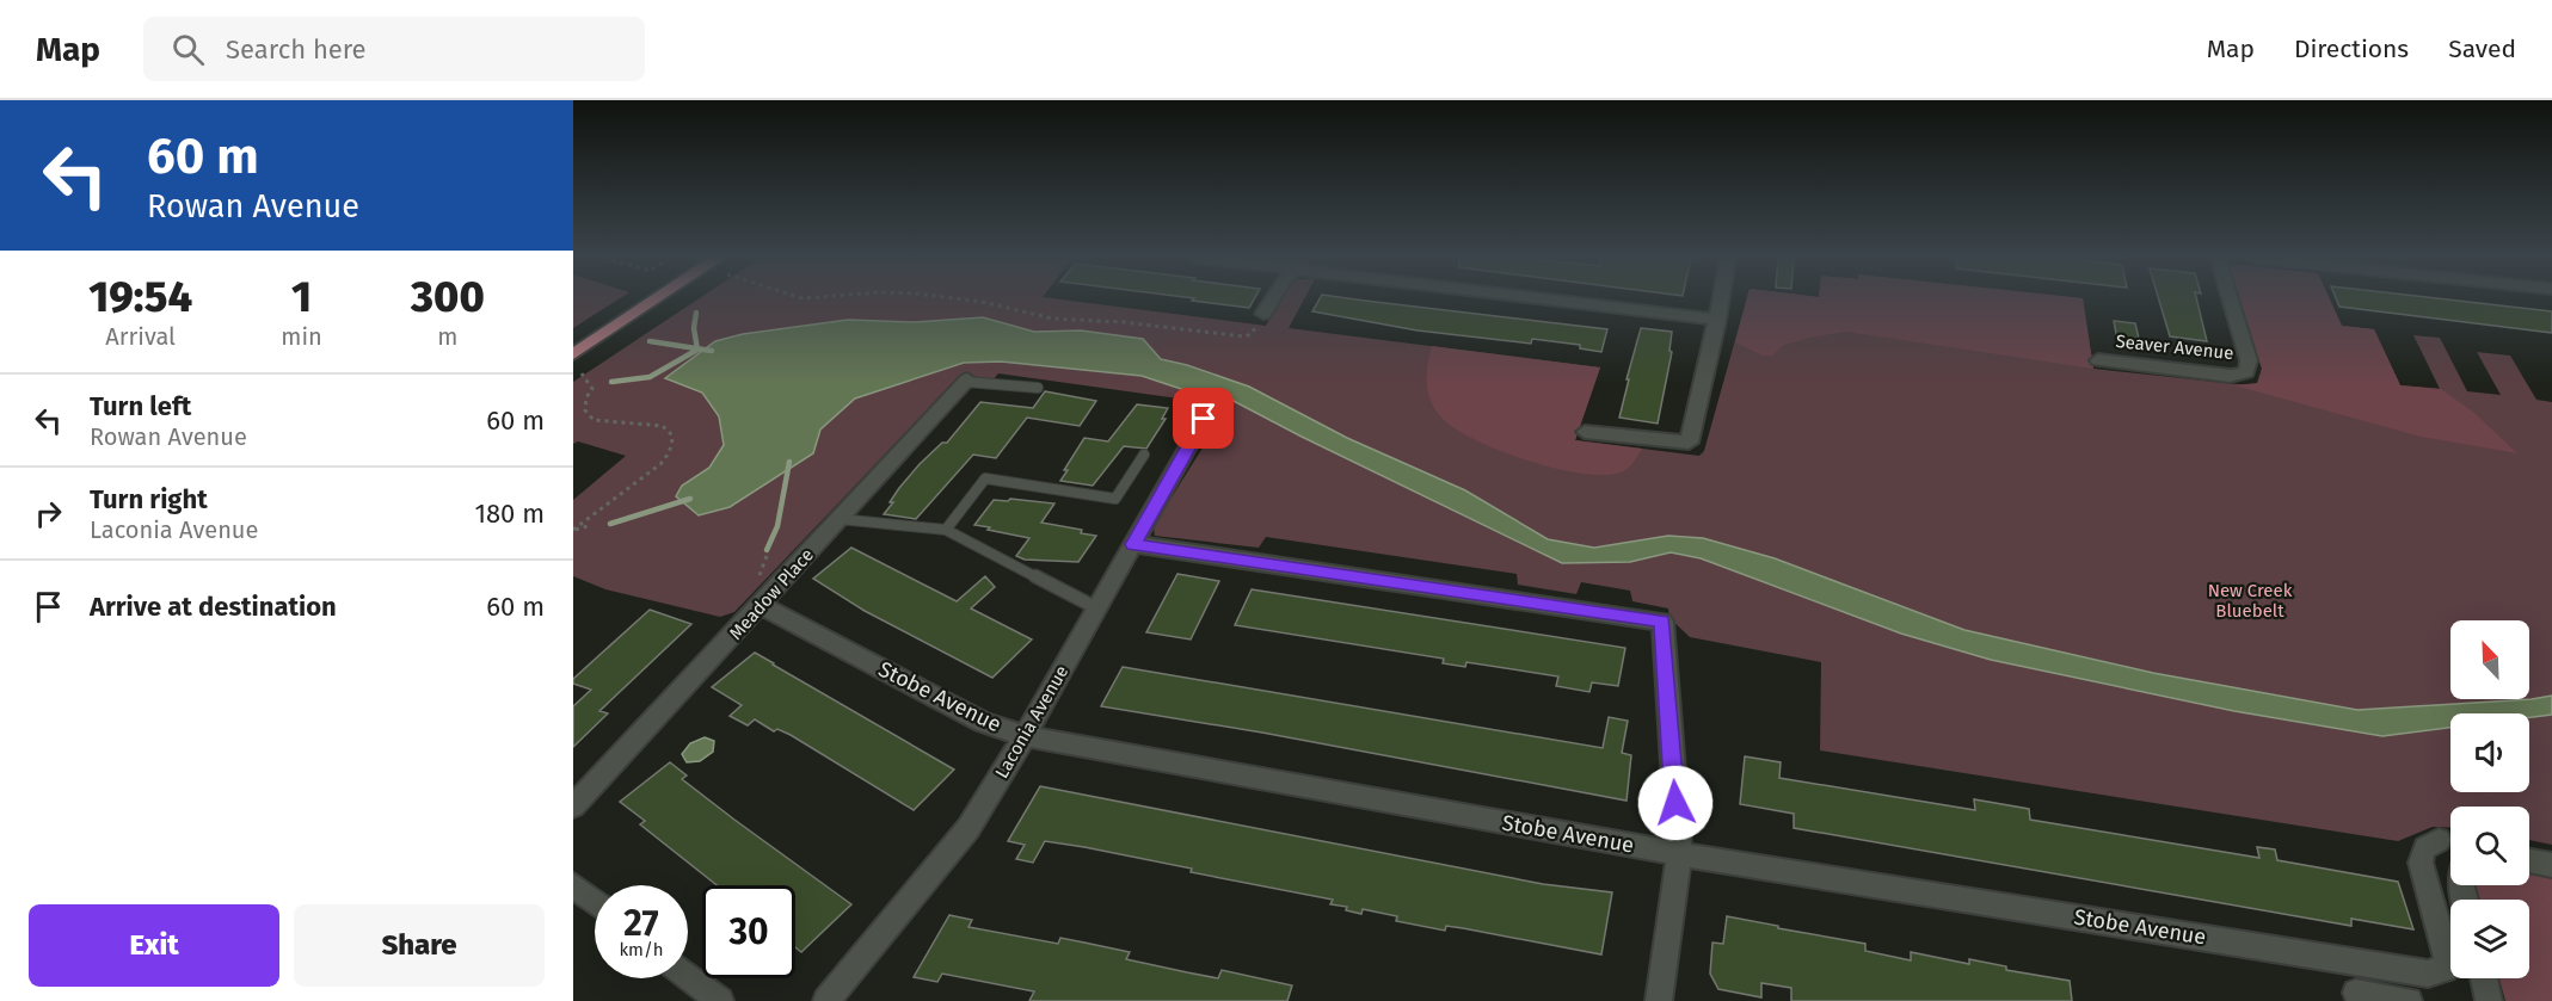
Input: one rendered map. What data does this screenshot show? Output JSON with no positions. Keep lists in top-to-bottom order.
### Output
{
  "streets": {
    "street": [
      "Seaver Avenue",
      "Meadow Place",
      "Stobe Avenue",
      "Laconia Avenue"
    ]
  },
  "crossings": [
    ["Meadow Place", "Stobe Avenue"],
    ["Stobe Avenue", "Laconia Avenue"]
  ],
  "parks": ["New Creek Bluebelt"],
  "north": "top left",
  "page": {
    "header": "Map",
    "search": "Search here",
    "nav": ["Map", "Directions", "Saved"],
    "turn": ["60 m", "Rowan Avenue"],
    "eta": [
      "19:54",
      "Arrival",
      "1",
      "min",
      "300",
      "m"
    ],
    "list": [
      {
        "name": "Turn left",
        "note": "Rowan Avenue",
        "value": "60 m"
      },
      {
        "name": "Turn right",
        "note": "Laconia Avenue",
        "value": "180 m"
      },
      {
        "name": "Arrive at destination",
        "value": "60 m"
      }
    ],
    "speed": "27 km/h",
    "limit": "30",
    "buttons": ["Exit", "Share"]
  }
}
